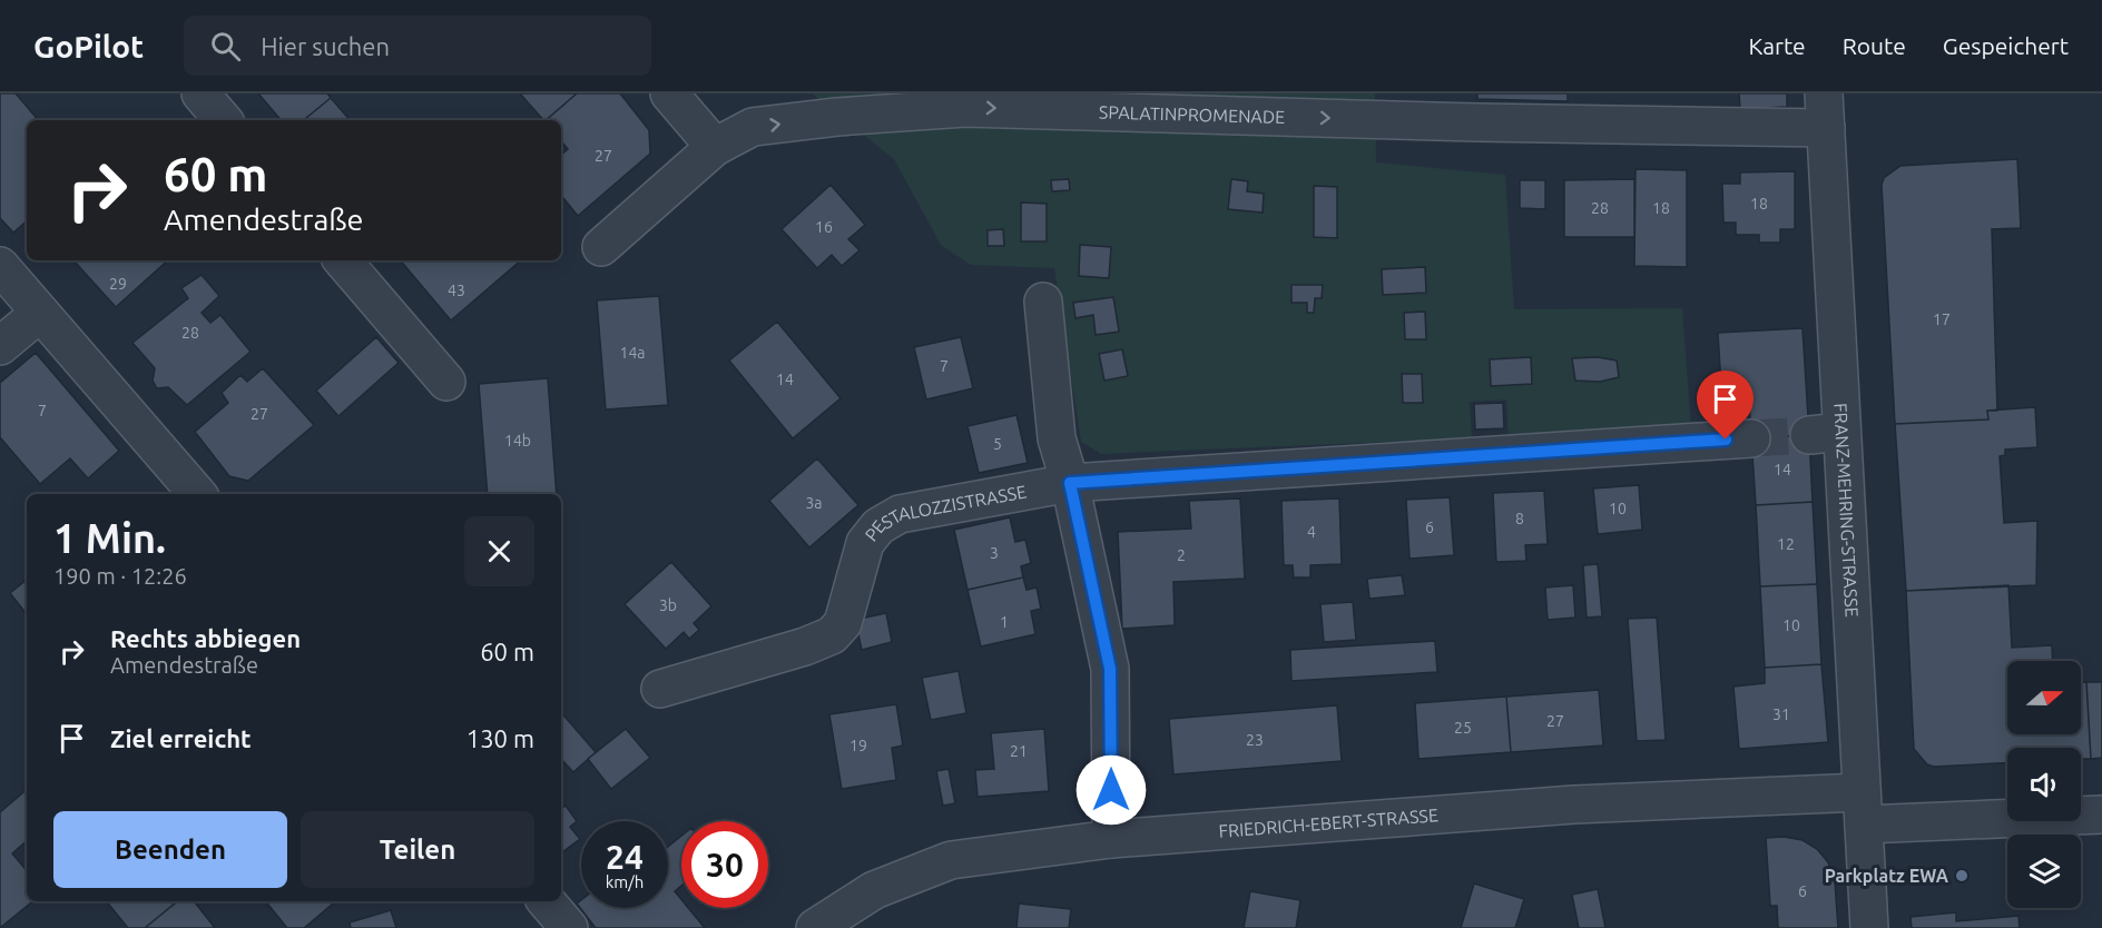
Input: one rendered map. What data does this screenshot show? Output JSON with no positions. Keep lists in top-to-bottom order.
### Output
{
  "streets": {
    "street": [
      "SPALATINPROMENADE",
      "FRANZ-MEHRING-STRASSE",
      "PESTALOZZISTRASSE",
      "FRIEDRICH-EBERT-STRASSE"
    ]
  },
  "crossings": [
    ["SPALATINPROMENADE", "FRANZ-MEHRING-STRASSE"],
    ["FRANZ-MEHRING-STRASSE", "FRIEDRICH-EBERT-STRASSE"]
  ],
  "one_way": ["SPALATINPROMENADE"],
  "places": ["Parkplatz EWA"],
  "house_numbers": [
    "27",
    "18",
    "28",
    "18",
    "16",
    "29",
    "43",
    "17",
    "28",
    "14a",
    "7",
    "14",
    "7",
    "27",
    "14b",
    "5",
    "14",
    "3a",
    "10",
    "8",
    "6",
    "4",
    "12",
    "3",
    "2",
    "3b",
    "1",
    "10",
    "31",
    "27",
    "25",
    "23",
    "19",
    "21",
    "6"
  ],
  "north": "right",
  "page": {
    "header": "GoPilot",
    "search": "Hier suchen",
    "nav": ["Karte", "Route", "Gespeichert"],
    "turn": ["60 m", "Amendestraße"],
    "heading": ["1 Min.", "190 m · 12:26"],
    "list": [
      {
        "name": "Rechts abbiegen",
        "note": "Amendestraße",
        "value": "60 m"
      },
      {
        "name": "Ziel erreicht",
        "value": "130 m"
      }
    ],
    "buttons": ["Beenden", "Teilen"],
    "speed": "24 km/h",
    "limit": "30"
  }
}
